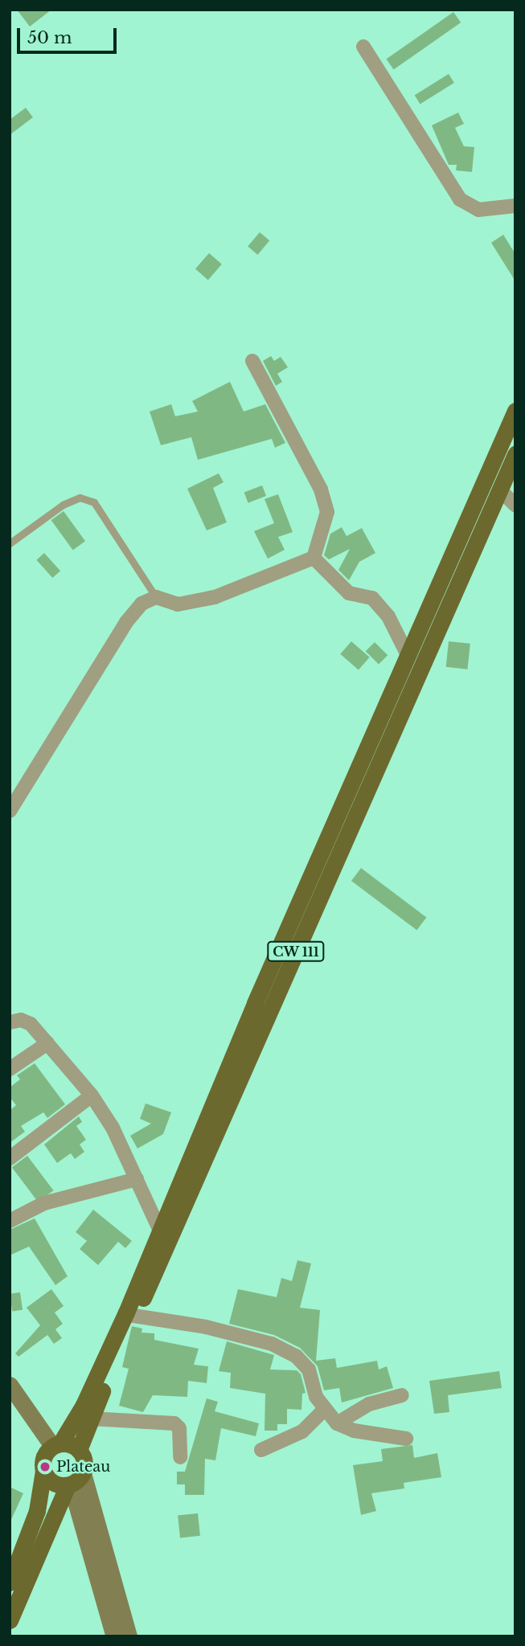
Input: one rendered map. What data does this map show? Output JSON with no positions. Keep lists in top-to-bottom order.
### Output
{
  "streets": {
    "main road": ["CW 111"]
  },
  "places": ["Plateau"],
  "scale_bar": "50 m"
}
